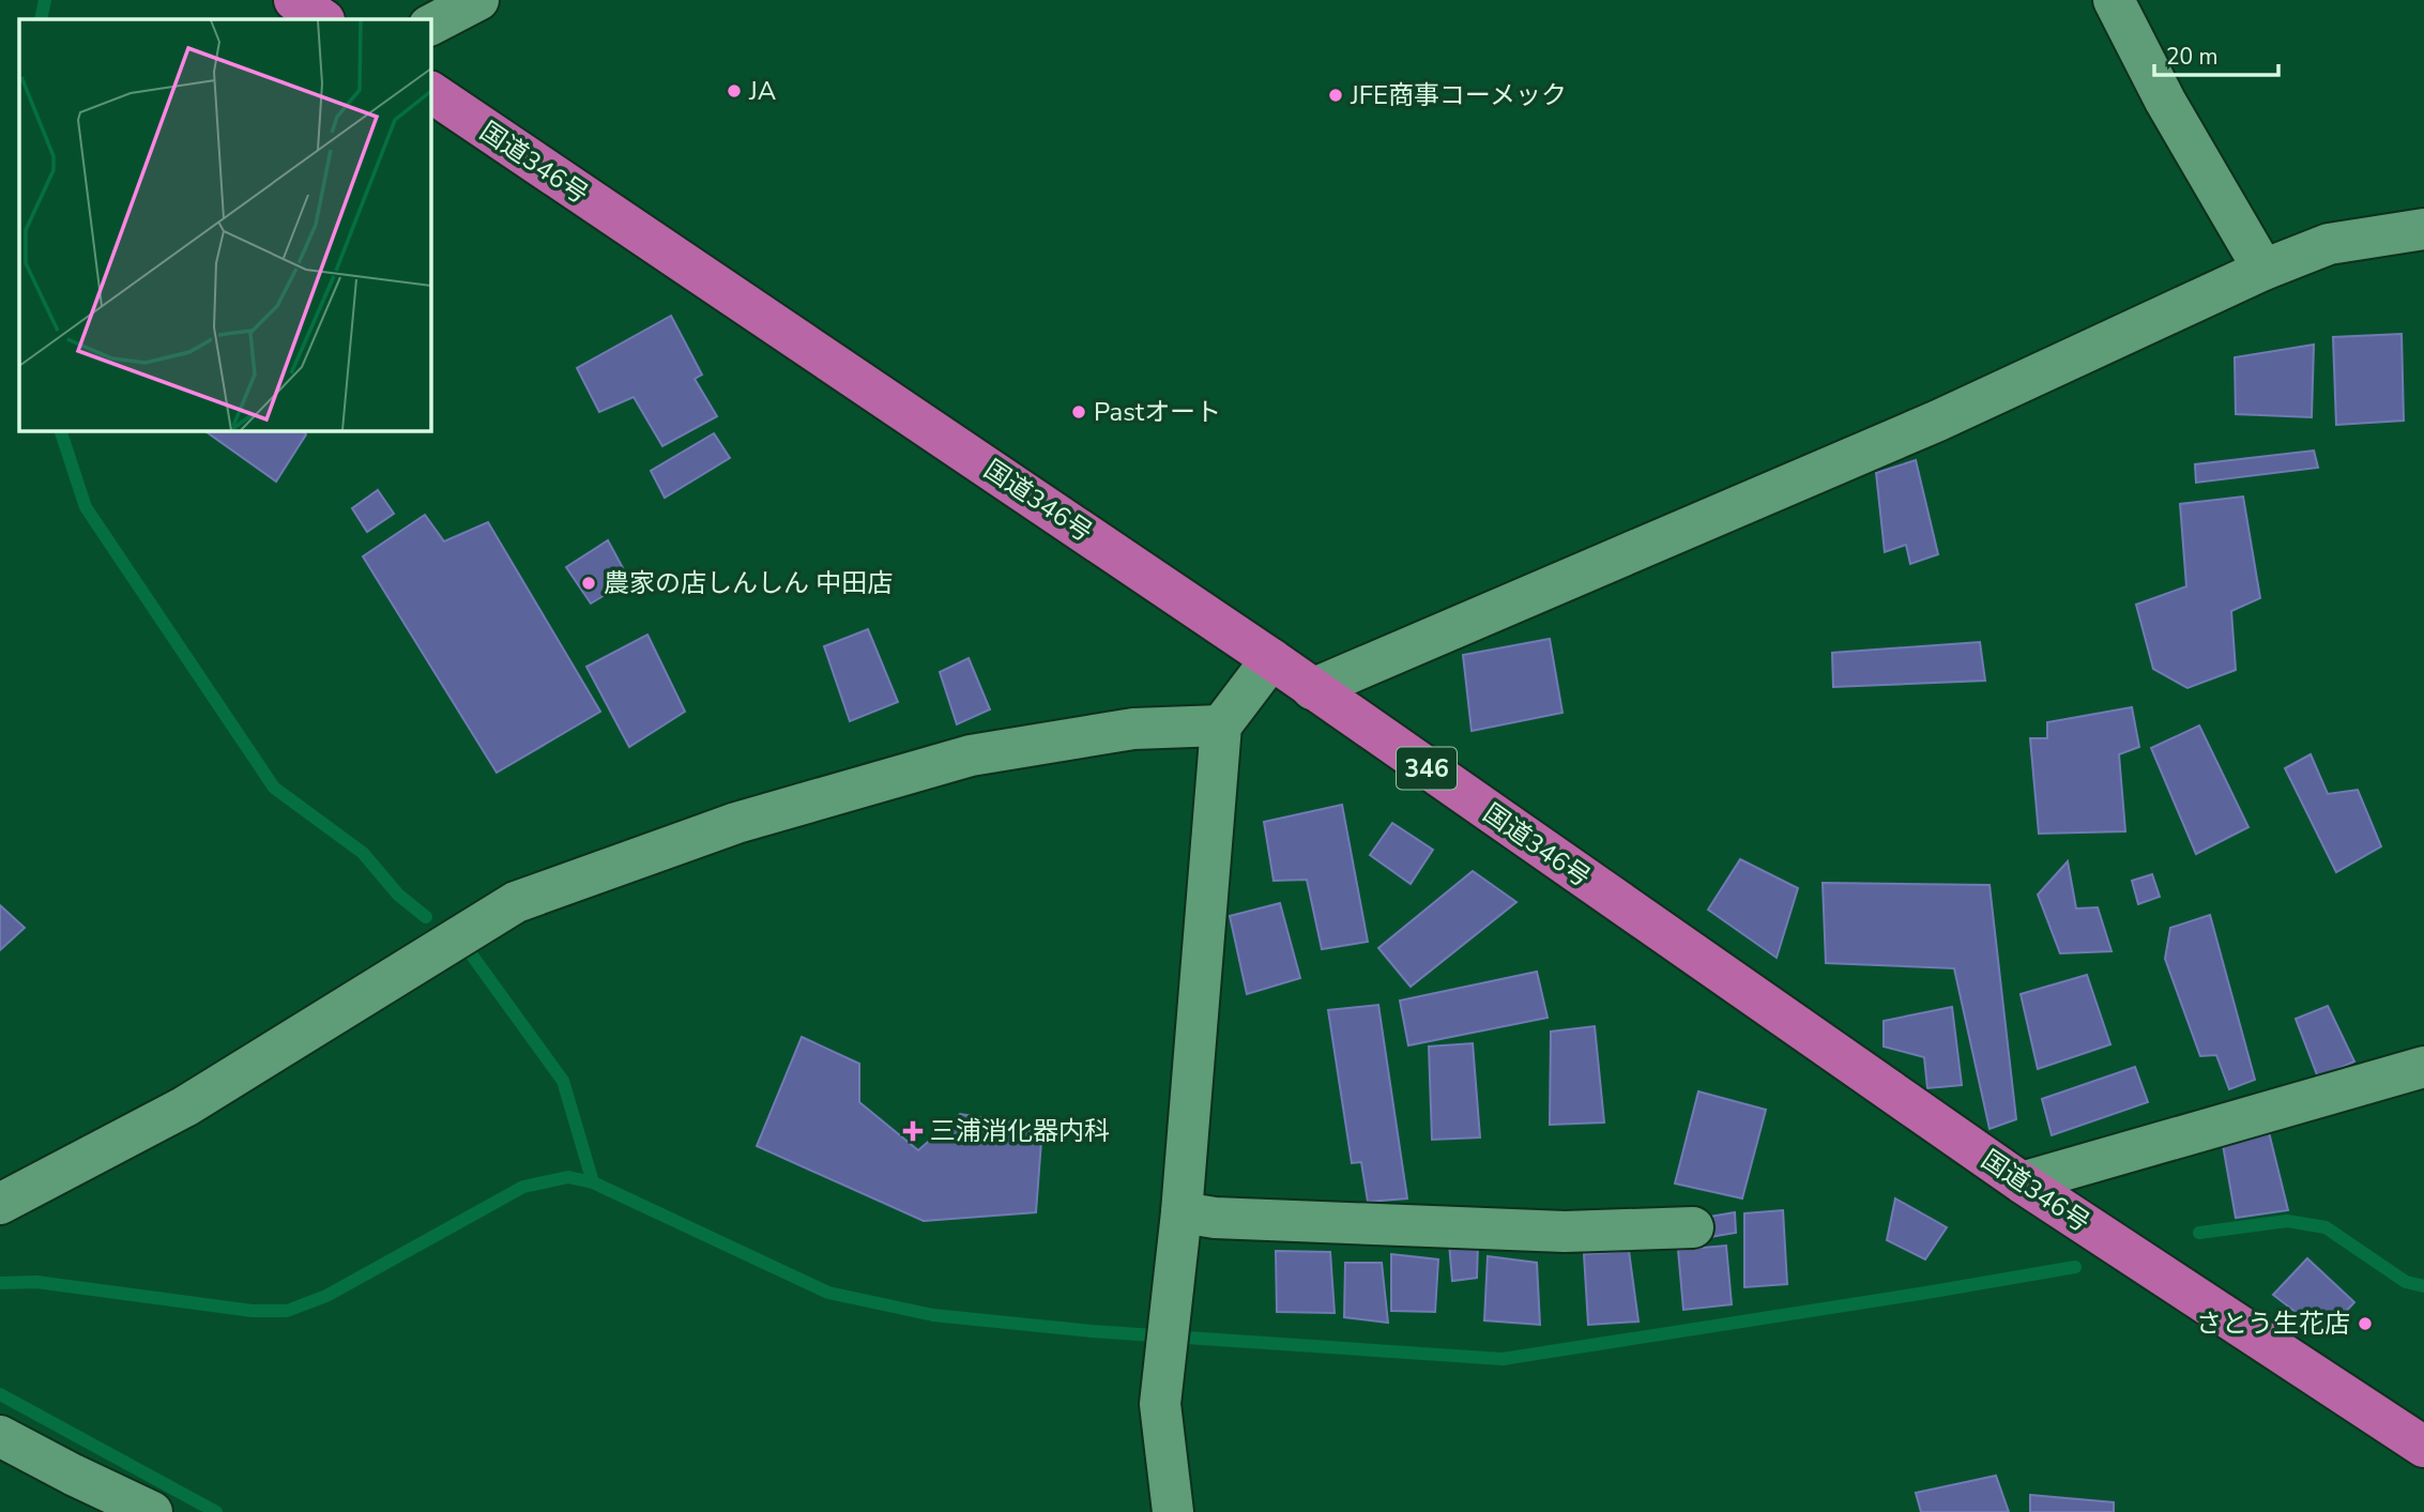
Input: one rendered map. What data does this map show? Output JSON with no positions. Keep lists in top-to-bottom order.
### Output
{
  "streets": {
    "highway": ["国道346号", "346"]
  },
  "places": {
    "other": [
      "JA",
      "JFE商事コーメック",
      "Pastオート",
      "農家の店しんしん 中田店",
      "さとう生花店"
    ],
    "health": ["三浦消化器内科"]
  },
  "scale_bar": "20 m"
}
